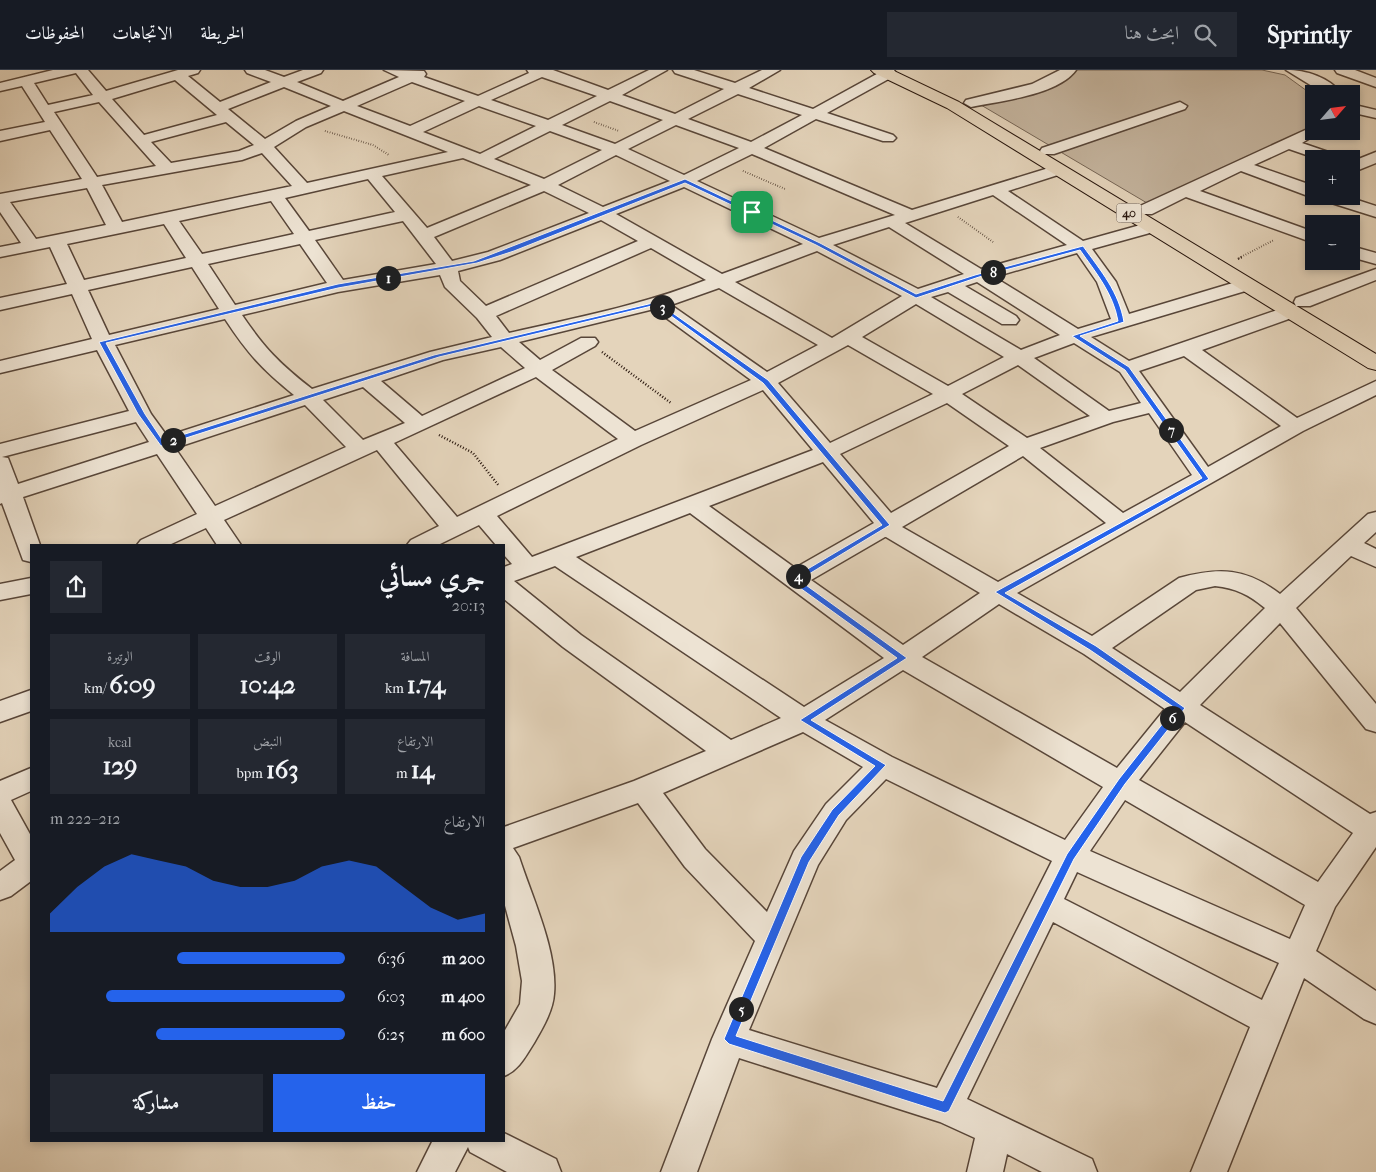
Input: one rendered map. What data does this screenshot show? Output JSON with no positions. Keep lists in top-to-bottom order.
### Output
{
  "streets": {
    "highway": ["40"]
  },
  "north": "top right",
  "page": {
    "header": "Sprintly",
    "search": "ابحث هنا",
    "nav": ["الخريطة", "الاتجاهات", "المحفوظات"],
    "map_buttons": ["+", "−"],
    "pins": [
      "8",
      "1",
      "3",
      "7",
      "2",
      "4",
      "6",
      "5"
    ],
    "heading": ["جري مسائي", "20:13"],
    "stats": [
      ["المسافة", "1.74 km"],
      ["الوقت", "10:42"],
      ["الوتيرة", "6:09 /km"],
      ["الارتفاع", "14 m"],
      ["النبض", "163 bpm"],
      ["kcal", "129"]
    ],
    "chart": ["الارتفاع", "212–222 m"],
    "list": [
      {
        "name": "200 m",
        "note": "6:36"
      },
      {
        "name": "400 m",
        "note": "6:03"
      },
      {
        "name": "600 m",
        "note": "6:25"
      }
    ],
    "buttons": ["حفظ", "مشاركة"]
  }
}
